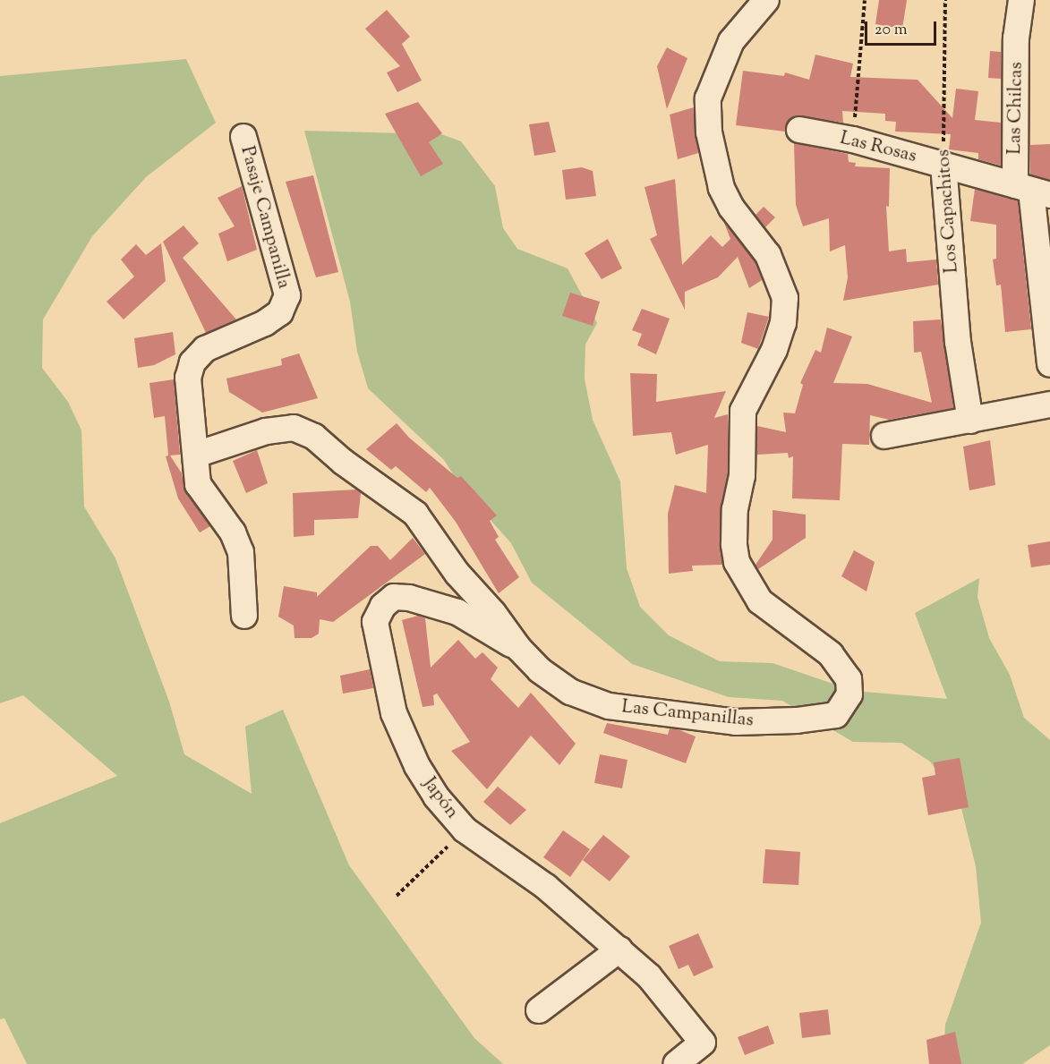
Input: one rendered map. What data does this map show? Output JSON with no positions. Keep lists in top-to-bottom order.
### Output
{
  "streets": {
    "street": [
      "Las Chilcas",
      "Las Rosas",
      "Los Capachitos",
      "Pasaje Campanilla",
      "Las Campanillas",
      "Japón"
    ]
  },
  "crossings": [
    ["Las Chilcas", "Las Rosas"],
    ["Las Rosas", "Los Capachitos"],
    ["Pasaje Campanilla", "Las Campanillas"],
    ["Las Campanillas", "Japón"]
  ],
  "scale_bar": "20 m"
}
